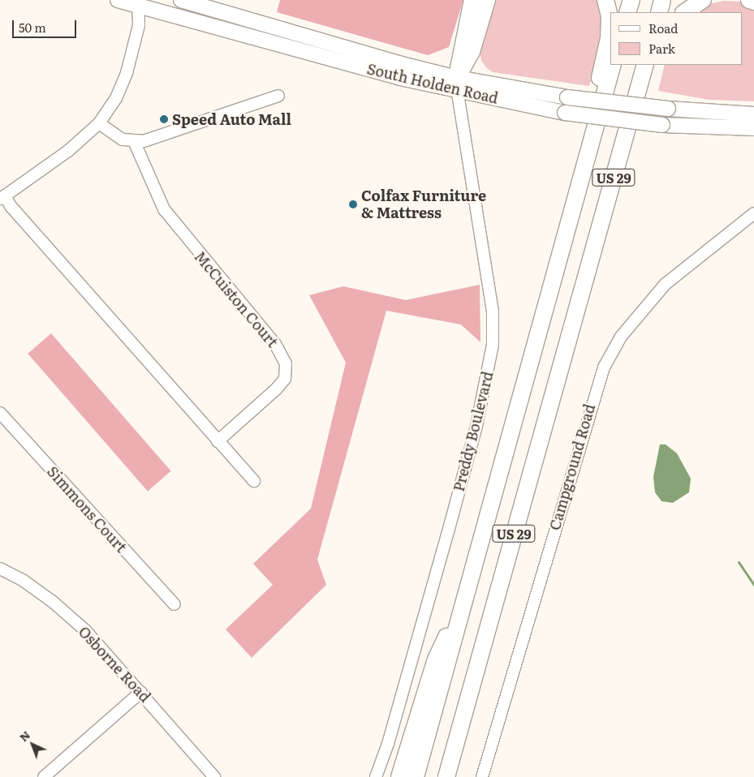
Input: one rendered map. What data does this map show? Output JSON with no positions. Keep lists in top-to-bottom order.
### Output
{
  "streets": {
    "highway": ["US 29"],
    "main road": ["South Holden Road"],
    "street": [
      "McCuiston Court",
      "Preddy Boulevard",
      "Campground Road",
      "Simmons Court",
      "Osborne Road"
    ]
  },
  "crossings": [
    ["South Holden Road", "Preddy Boulevard"]
  ],
  "places": ["Speed Auto Mall", "Colfax Furniture & Mattress"],
  "legend": ["Road", "Park"],
  "scale_bar": "50 m",
  "north": "top left"
}
